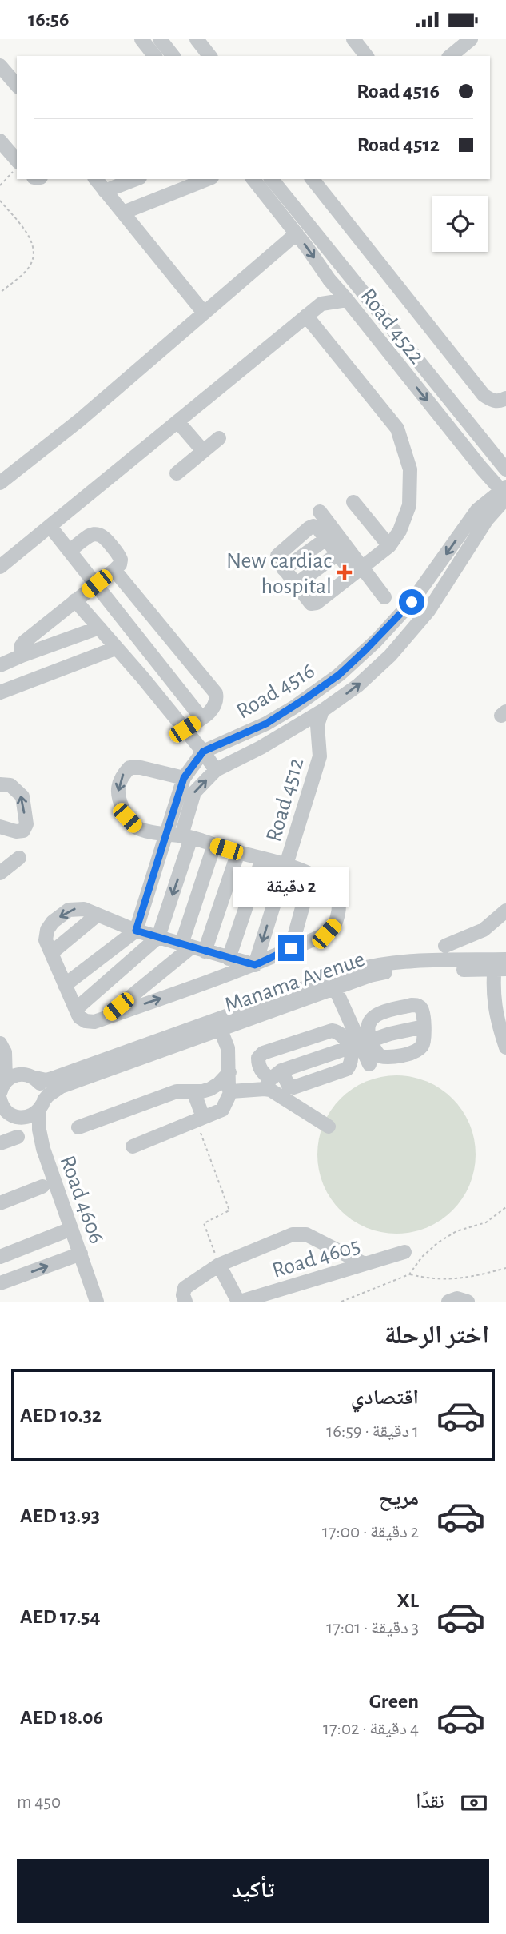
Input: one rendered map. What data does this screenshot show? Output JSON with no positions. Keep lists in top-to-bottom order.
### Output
{
  "streets": {
    "street": [
      "Road 4522",
      "Road 4516",
      "Road 4512",
      "Manama Avenue",
      "Road 4606",
      "Road 4605"
    ]
  },
  "crossings": [
    ["Road 4522", "Road 4516"],
    ["Road 4516", "Road 4512"],
    ["Manama Avenue", "Road 4606"]
  ],
  "places": {
    "health": ["New cardiac hospital"]
  },
  "page": {
    "status": "16:56",
    "banner": ["Road 4516", "Road 4512"],
    "bubble": "2 دقيقة",
    "heading": "اختر الرحلة",
    "list": [
      {
        "name": "اقتصادي",
        "note": "1 دقيقة · 16:59",
        "value": "AED 10.32"
      },
      {
        "name": "مريح",
        "note": "2 دقيقة · 17:00",
        "value": "AED 13.93"
      },
      {
        "name": "XL",
        "note": "3 دقيقة · 17:01",
        "value": "AED 17.54"
      },
      {
        "name": "Green",
        "note": "4 دقيقة · 17:02",
        "value": "AED 18.06"
      }
    ],
    "pay": ["نقدًا", "450 m"],
    "buttons": "تأكيد"
  }
}
